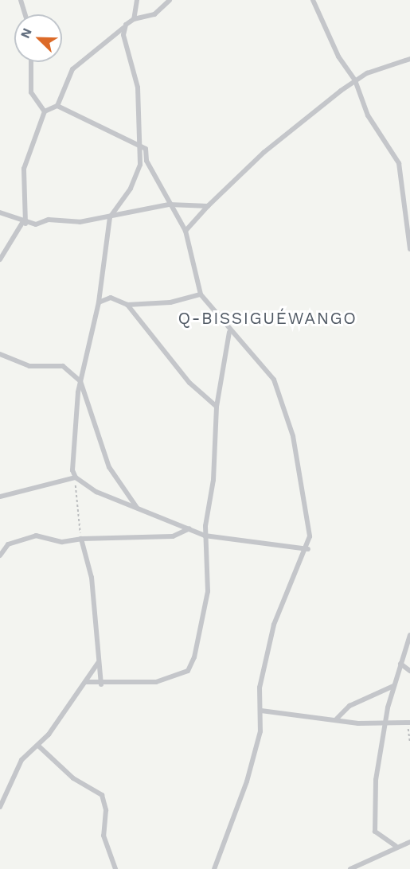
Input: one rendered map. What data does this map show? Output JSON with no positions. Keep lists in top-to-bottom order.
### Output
{
  "districts": ["Q-BISSIGUÉWANGO"],
  "north": "top left"
}
